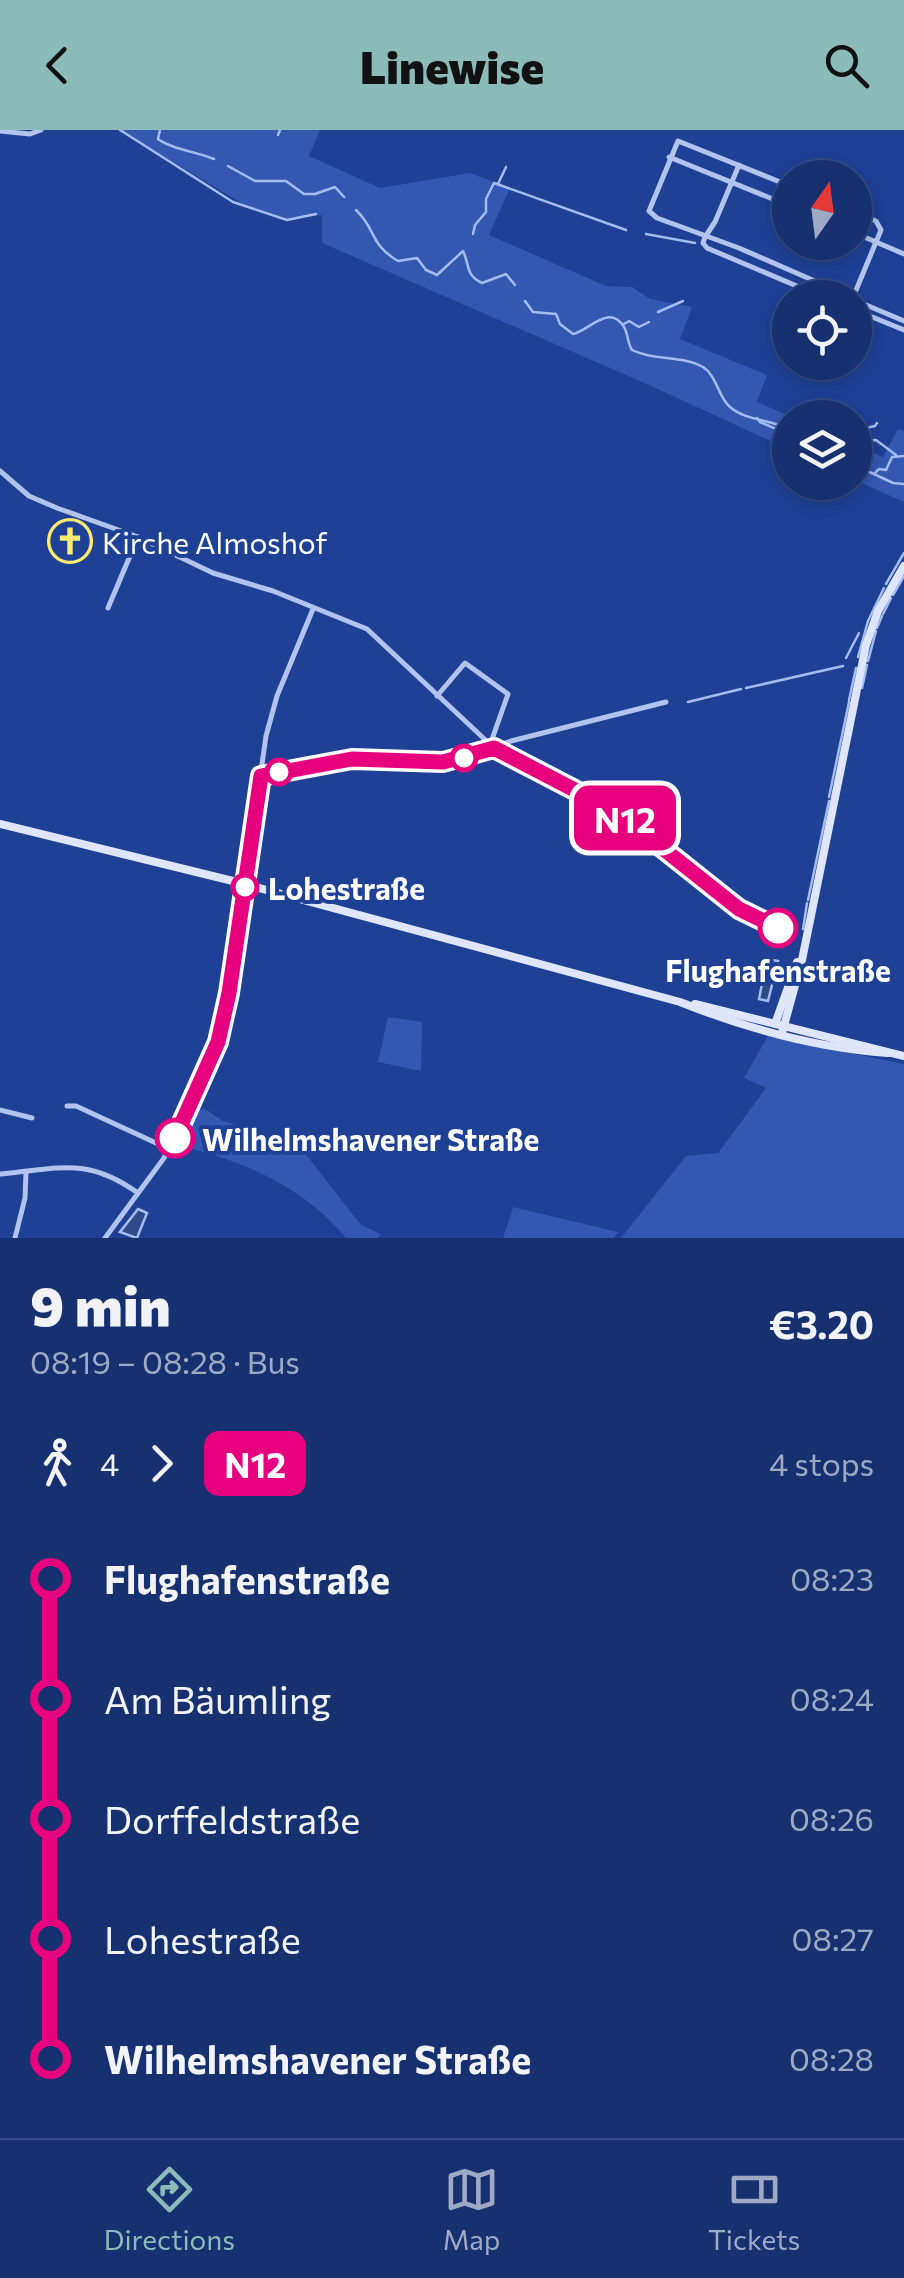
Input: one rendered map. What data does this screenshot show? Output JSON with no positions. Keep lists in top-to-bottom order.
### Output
{
  "places": {
    "church": ["Kirche Almoshof"],
    "other": ["Lohestraße", "Flughafenstraße", "Wilhelmshavener Straße"]
  },
  "lines": ["bus line N12"],
  "north": "top",
  "page": {
    "header": "Linewise",
    "on_map": "N12",
    "heading": ["9 min", "08:19 – 08:28 · Bus", "€3.20"],
    "legs": ["4", "N12", "4 stops"],
    "list": [
      {
        "name": "Flughafenstraße",
        "value": "08:23"
      },
      {
        "name": "Am Bäumling",
        "value": "08:24"
      },
      {
        "name": "Dorffeldstraße",
        "value": "08:26"
      },
      {
        "name": "Lohestraße",
        "value": "08:27"
      },
      {
        "name": "Wilhelmshavener Straße",
        "value": "08:28"
      }
    ],
    "tabs": ["Directions", "Map", "Tickets"]
  }
}
